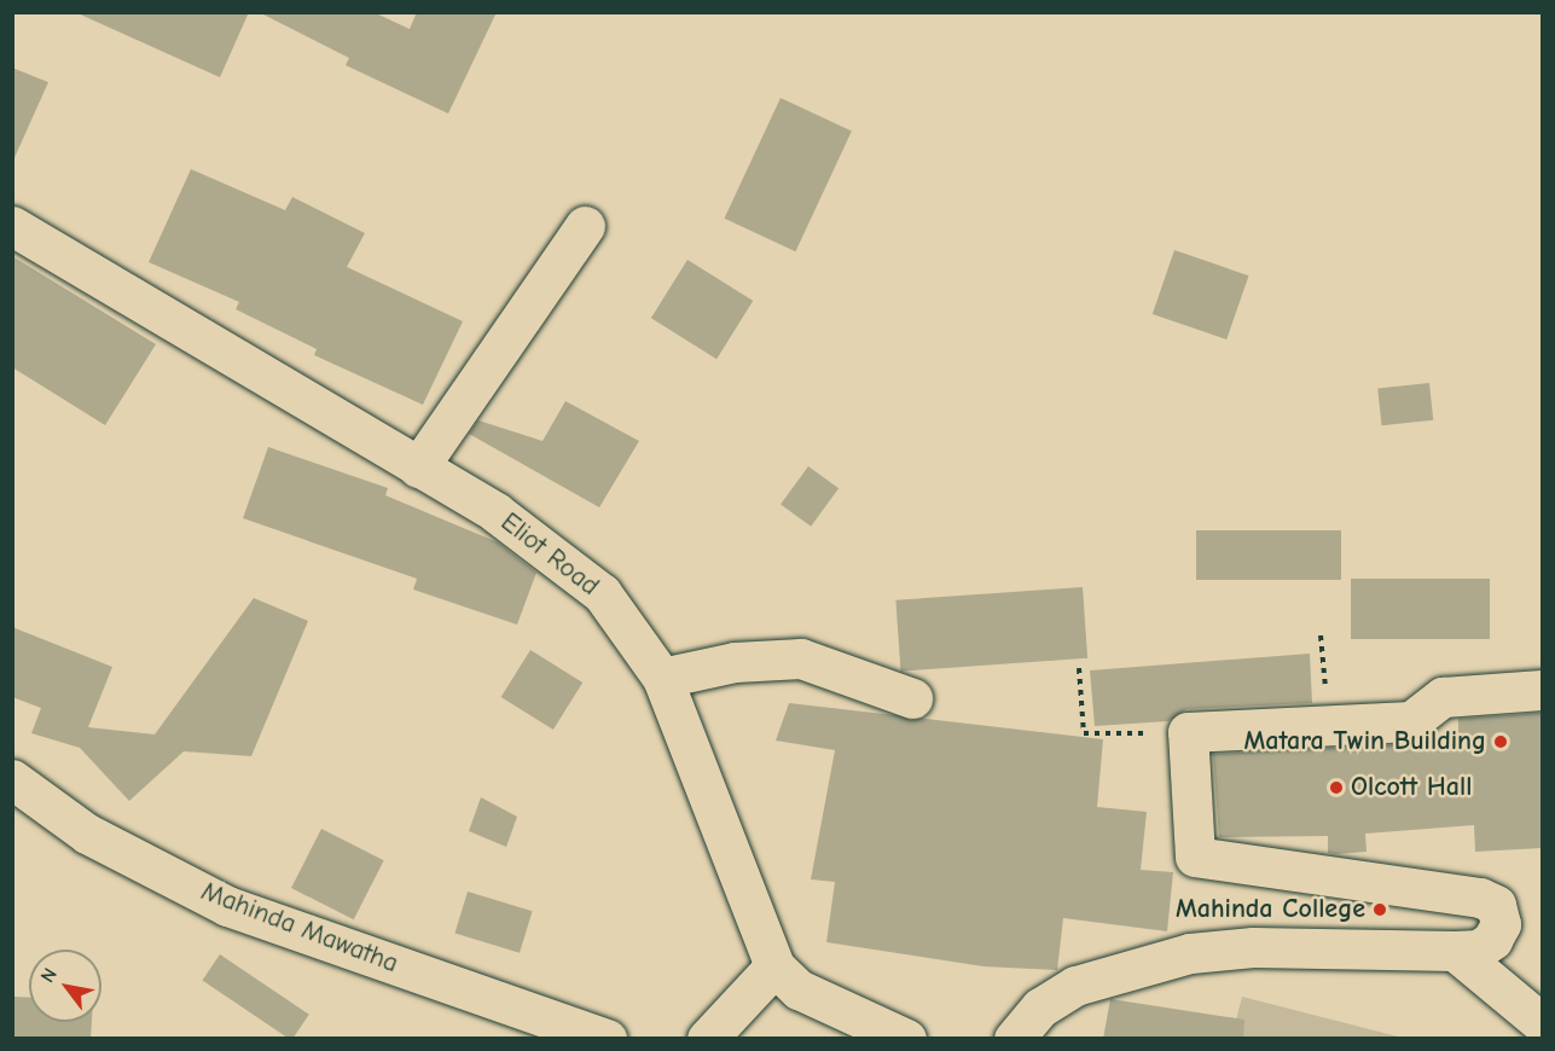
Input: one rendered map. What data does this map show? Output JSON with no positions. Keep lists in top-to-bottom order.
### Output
{
  "streets": {
    "street": ["Eliot Road", "Mahinda Mawatha"]
  },
  "places": ["Matara Twin Building", "Olcott Hall", "Mahinda College"],
  "north": "top left"
}
